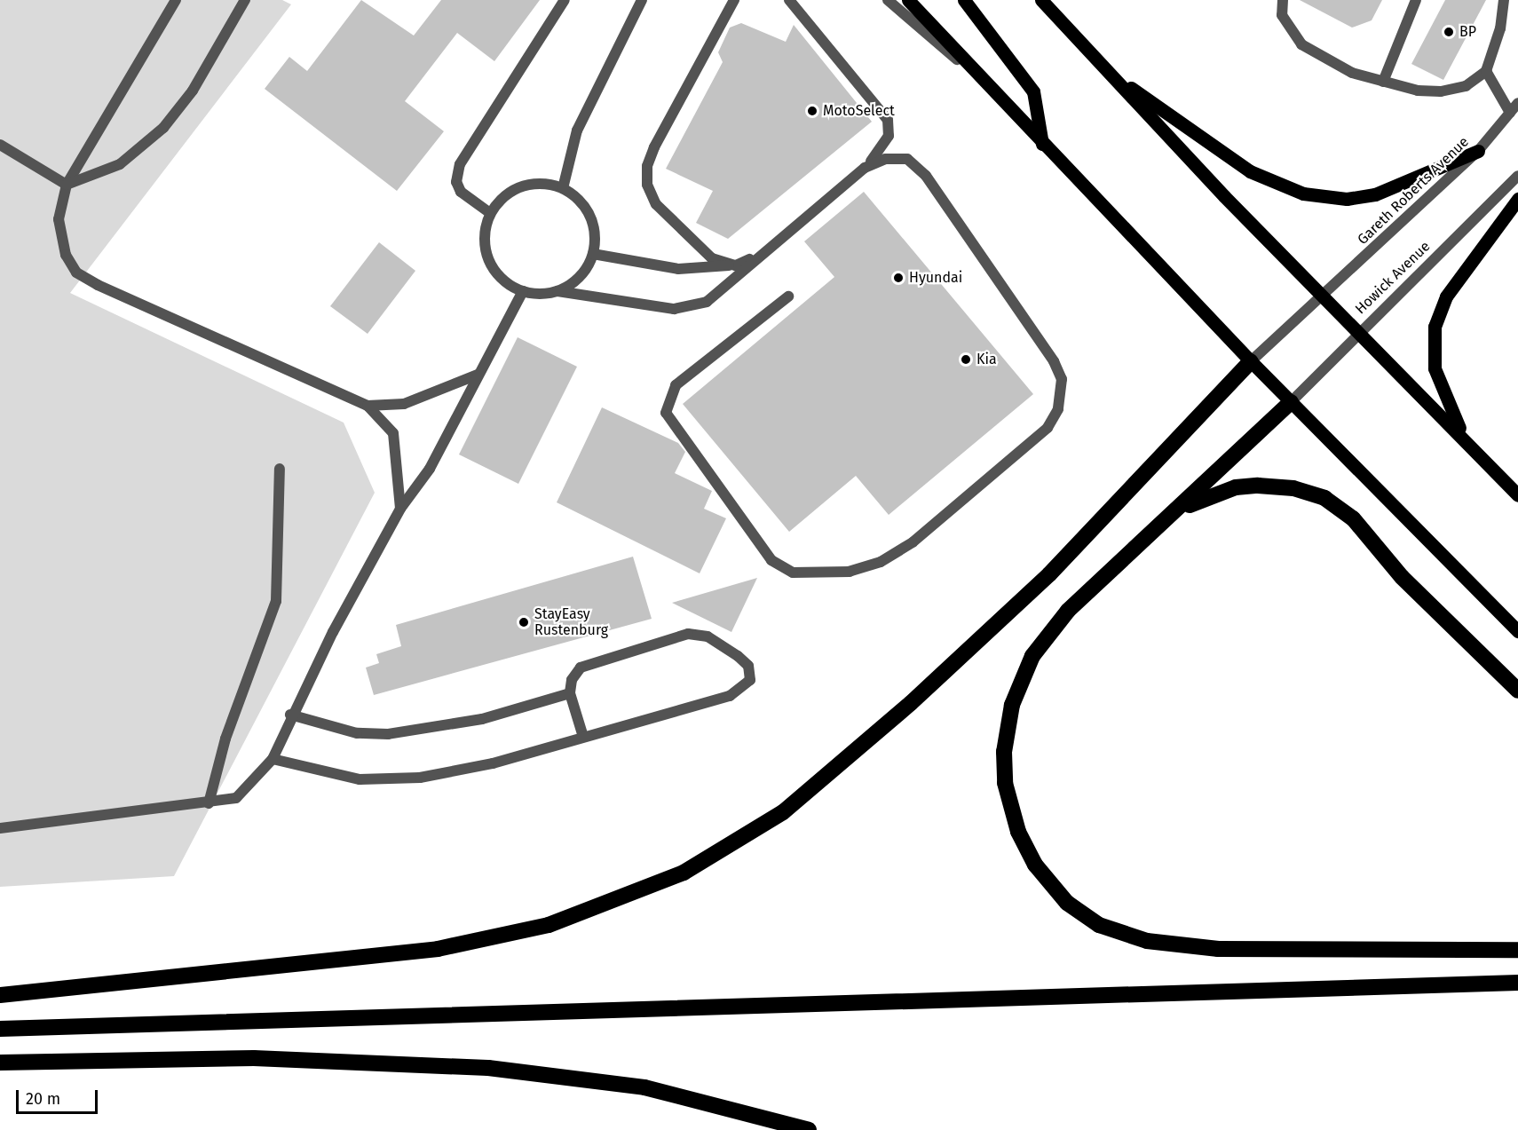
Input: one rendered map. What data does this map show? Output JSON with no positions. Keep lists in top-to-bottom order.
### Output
{
  "streets": {
    "street": ["Gareth Roberts Avenue", "Howick Avenue"]
  },
  "places": [
    "BP",
    "MotoSelect",
    "Hyundai",
    "Kia",
    "StayEasy Rustenburg"
  ],
  "scale_bar": "20 m"
}
